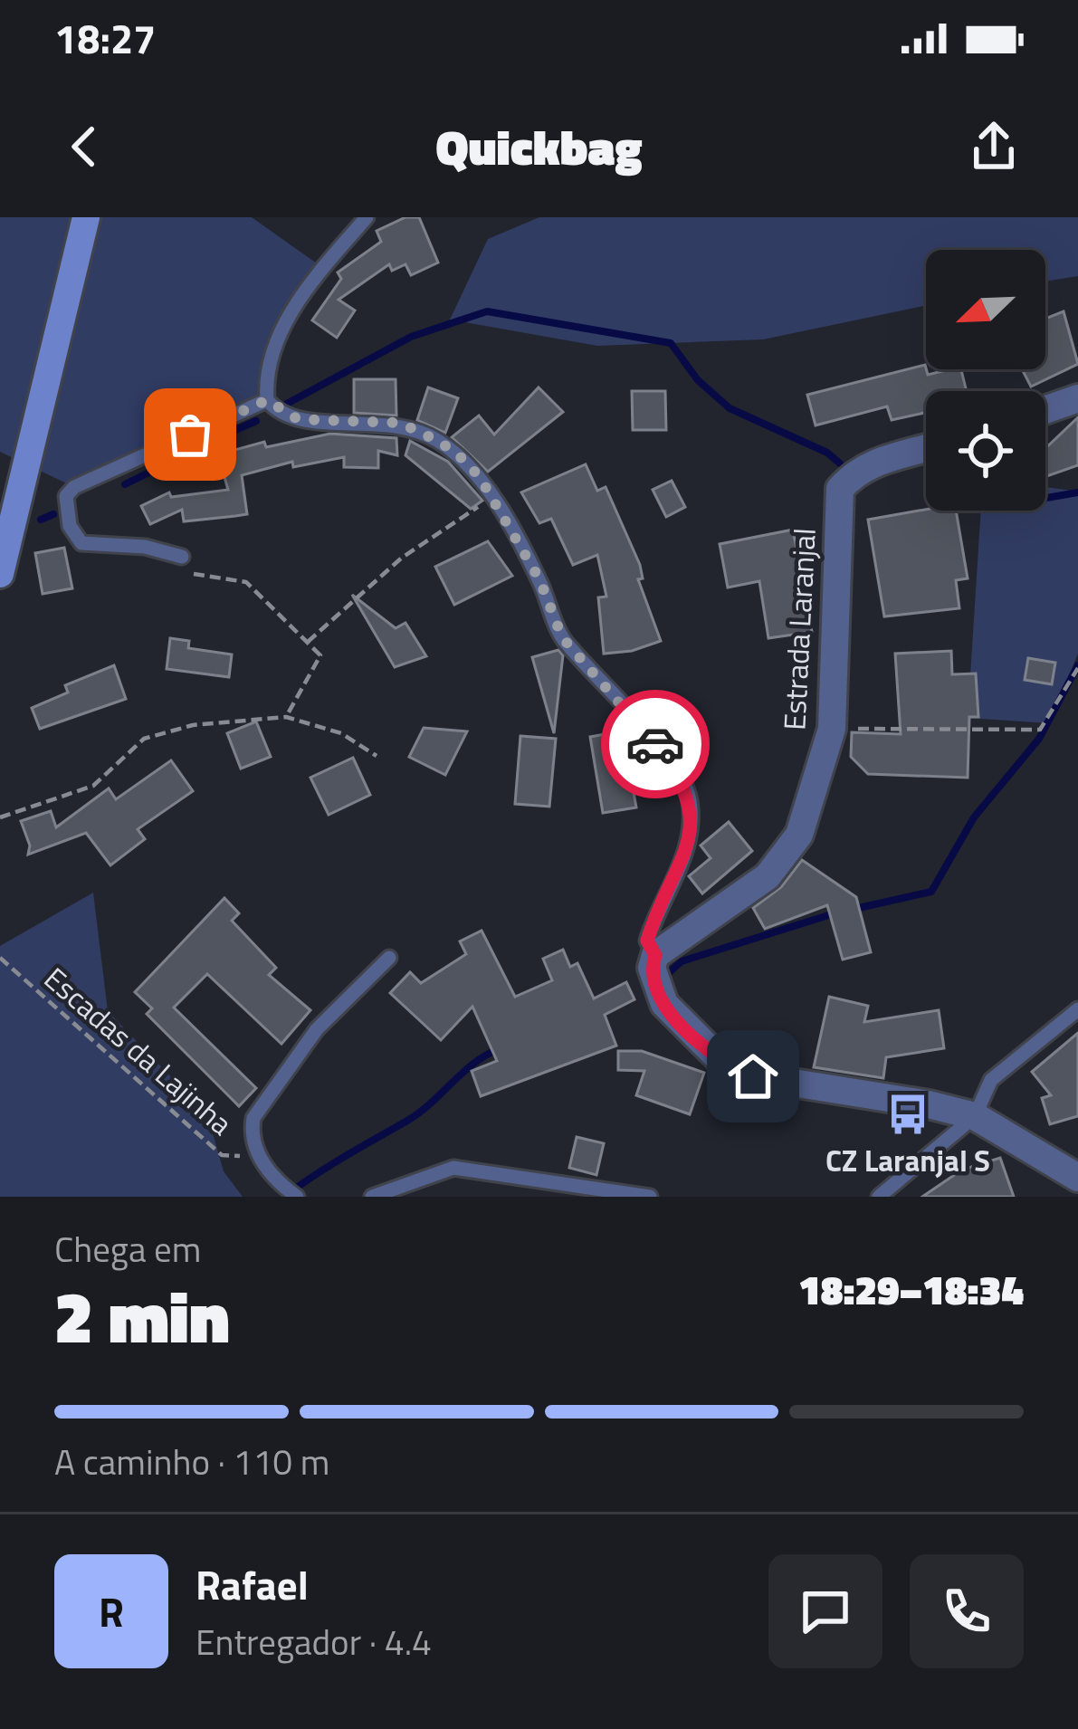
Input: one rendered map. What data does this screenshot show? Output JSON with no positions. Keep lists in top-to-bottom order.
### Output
{
  "streets": {
    "street": ["Estrada Laranjal"],
    "path": ["Escadas da Lajinha"]
  },
  "places": {
    "bus stop": ["CZ Laranjal S"]
  },
  "north": "bottom left",
  "page": {
    "status": "18:27",
    "header": "Quickbag",
    "heading": ["2 min", "Chega em", "18:29–18:34"],
    "panel": ["Rafael", "Entregador · 4.4"],
    "bar": "A caminho · 110 m",
    "round": "R"
  }
}
